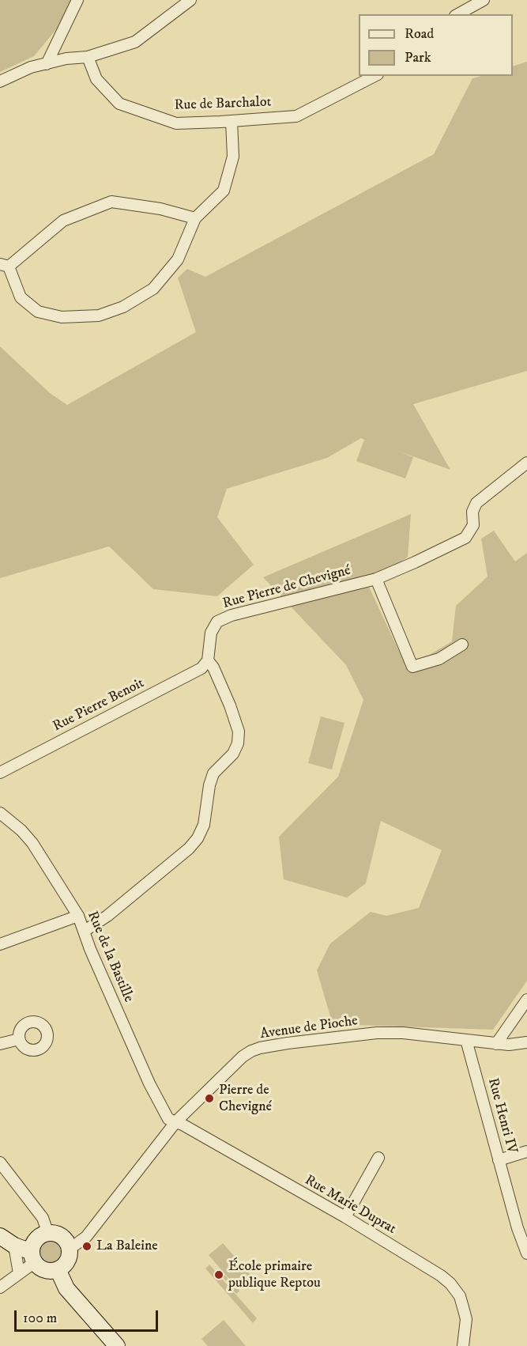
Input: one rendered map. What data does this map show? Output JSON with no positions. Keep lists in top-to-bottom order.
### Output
{
  "streets": {
    "street": [
      "Rue de Barchalot",
      "Rue Pierre de Chevigné",
      "Rue Pierre Benoit",
      "Rue de la Bastille",
      "Avenue de Pioche",
      "Rue Henri IV",
      "Rue Marie Duprat"
    ]
  },
  "crossings": [
    ["Rue Pierre de Chevigné", "Rue Pierre Benoit"],
    ["Rue de la Bastille", "Avenue de Pioche"],
    ["Rue de la Bastille", "Rue Marie Duprat"],
    ["Avenue de Pioche", "Rue Henri IV"],
    ["Avenue de Pioche", "Rue Marie Duprat"]
  ],
  "places": ["Pierre de Chevigné", "La Baleine", "École primaire publique Reptou"],
  "legend": ["Road", "Park"],
  "scale_bar": "100 m"
}
